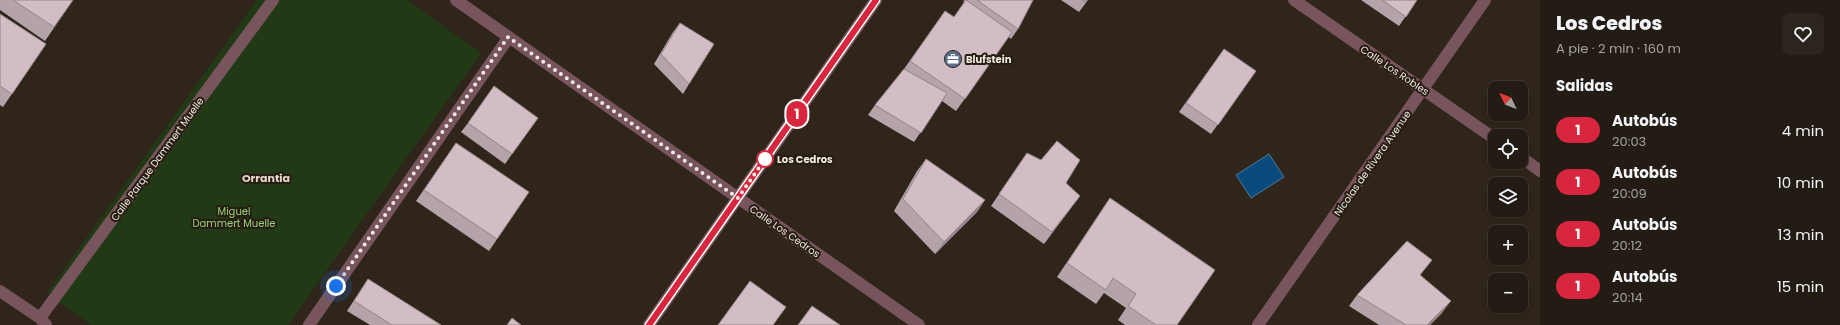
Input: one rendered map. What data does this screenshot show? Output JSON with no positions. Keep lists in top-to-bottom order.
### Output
{
  "streets": {
    "street": [
      "Calle Los Robles",
      "Calle Parque Dammert Muelle",
      "Nícolas de Rivera Avenue",
      "Calle Los Cedros"
    ]
  },
  "crossings": [
    ["Calle Los Robles", "Nícolas de Rivera Avenue"]
  ],
  "districts": ["Orrantia"],
  "parks": ["Miguel Dammert Muelle"],
  "places": {
    "office": ["Blufstein"],
    "other": ["Los Cedros"]
  },
  "lines": ["bus line 1"],
  "north": "top left",
  "page": {
    "on_map": "1",
    "heading": [
      ["Los Cedros", "A pie · 2 min · 160 m"],
      "Salidas"
    ],
    "map_buttons": ["+", "−"],
    "list": [
      {
        "mark": "1",
        "name": "Autobús",
        "note": "20:03",
        "value": "4 min"
      },
      {
        "mark": "1",
        "name": "Autobús",
        "note": "20:09",
        "value": "10 min"
      },
      {
        "mark": "1",
        "name": "Autobús",
        "note": "20:12",
        "value": "13 min"
      },
      {
        "mark": "1",
        "name": "Autobús",
        "note": "20:14",
        "value": "15 min"
      }
    ]
  }
}
